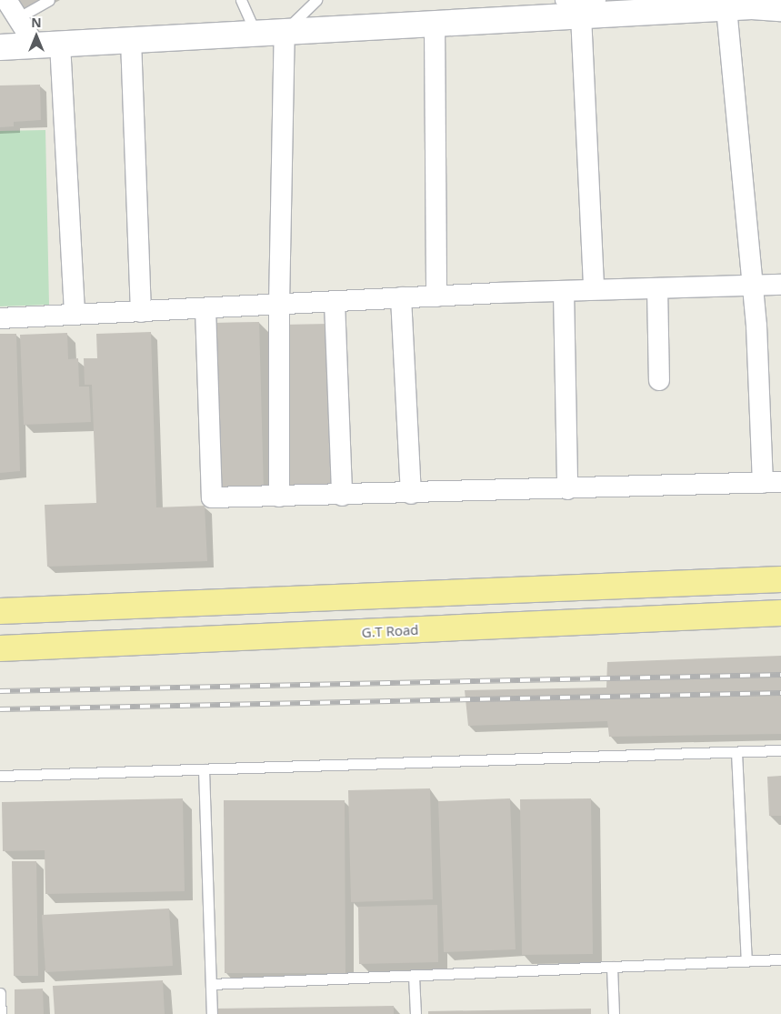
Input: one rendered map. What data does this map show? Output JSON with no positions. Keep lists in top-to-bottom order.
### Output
{
  "streets": {
    "highway": ["G.T Road"]
  },
  "north": "top"
}
